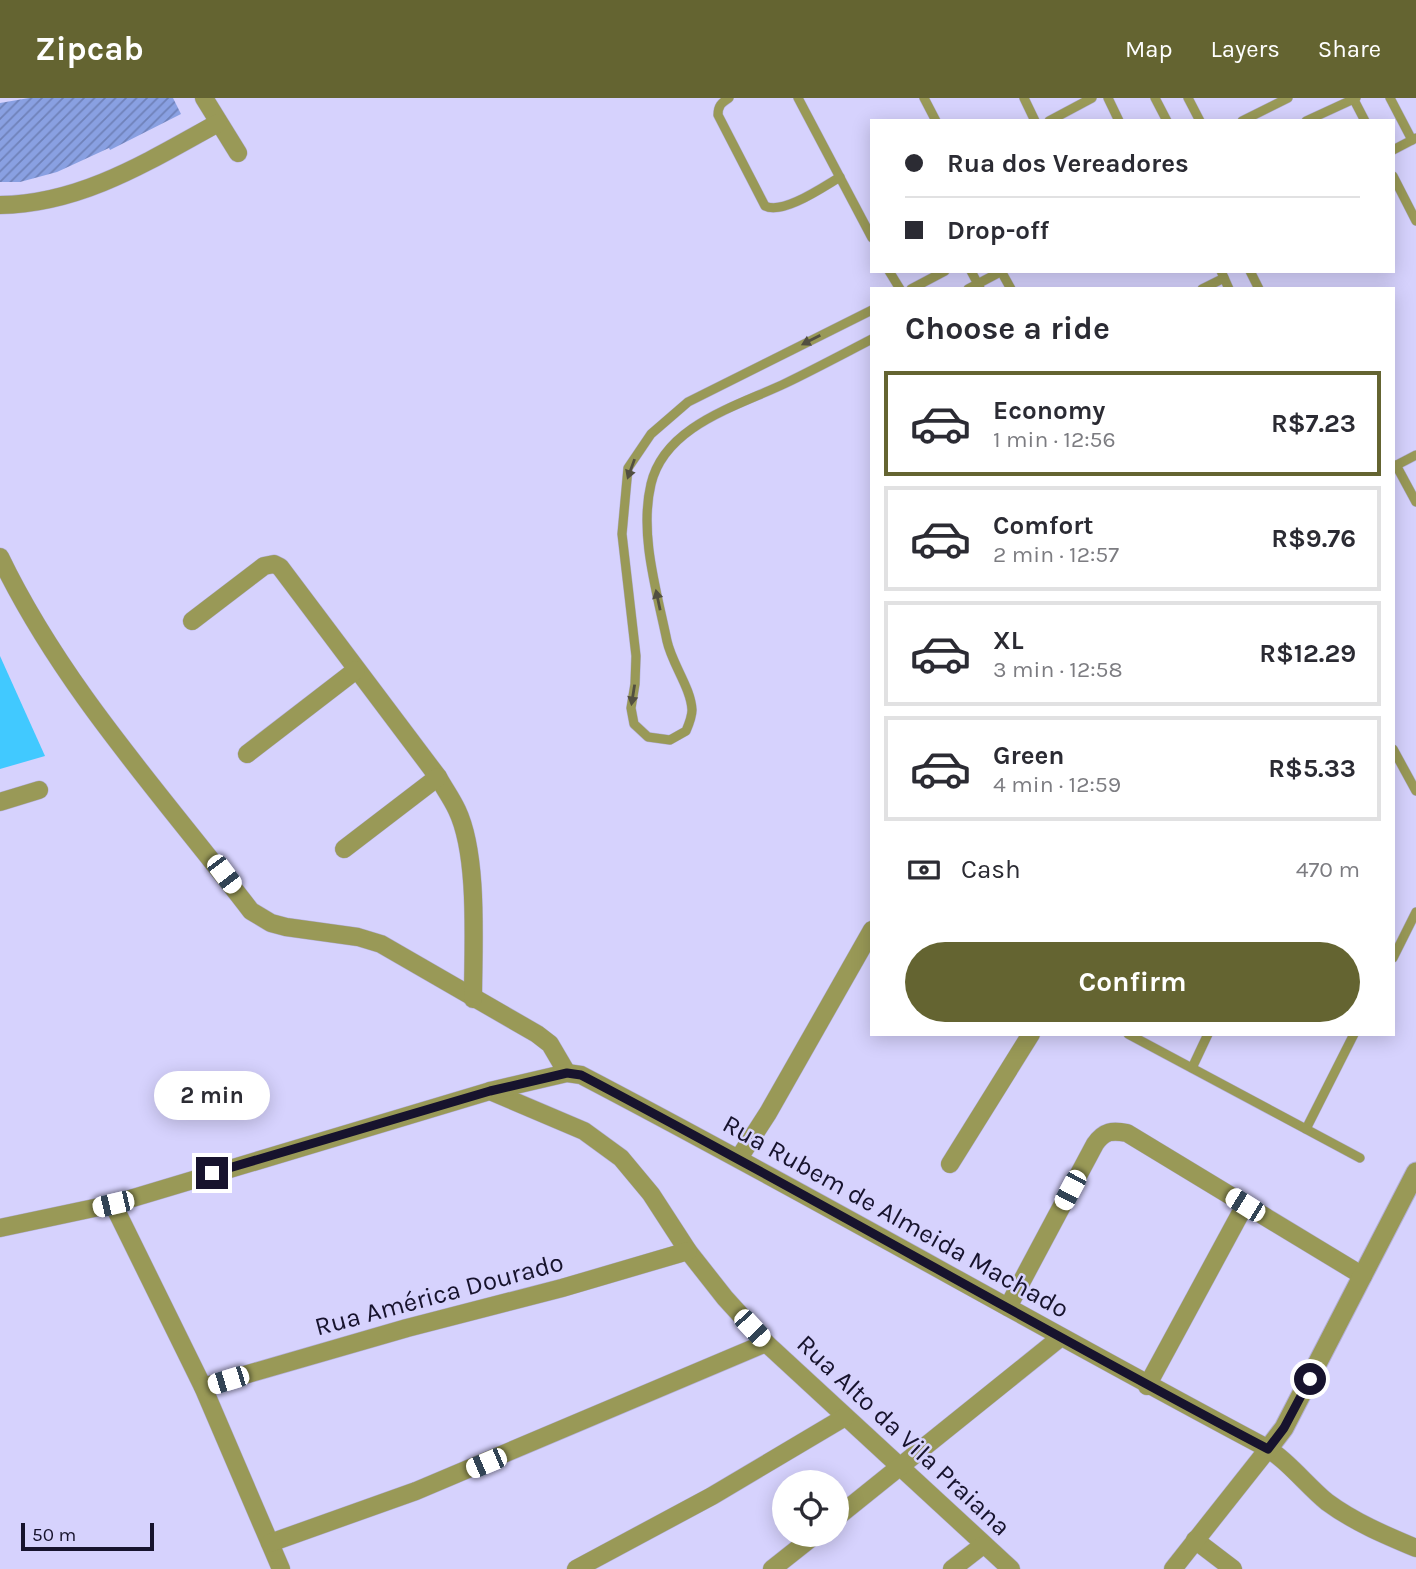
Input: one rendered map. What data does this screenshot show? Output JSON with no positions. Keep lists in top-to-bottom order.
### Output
{
  "streets": {
    "street": ["Rua Rubem de Almeida Machado", "Rua América Dourado", "Rua Alto da Vila Praiana"]
  },
  "crossings": [
    ["Rua América Dourado", "Rua Alto da Vila Praiana"]
  ],
  "scale_bar": "50 m",
  "page": {
    "header": "Zipcab",
    "nav": ["Map", "Layers", "Share"],
    "banner": ["Rua dos Vereadores", "Drop-off"],
    "heading": "Choose a ride",
    "list": [
      {
        "name": "Economy",
        "note": "1 min · 12:56",
        "value": "R$7.23"
      },
      {
        "name": "Comfort",
        "note": "2 min · 12:57",
        "value": "R$9.76"
      },
      {
        "name": "XL",
        "note": "3 min · 12:58",
        "value": "R$12.29"
      },
      {
        "name": "Green",
        "note": "4 min · 12:59",
        "value": "R$5.33"
      }
    ],
    "pay": ["Cash", "470 m"],
    "buttons": "Confirm",
    "bubble": "2 min",
    "scale": "50 m"
  }
}
